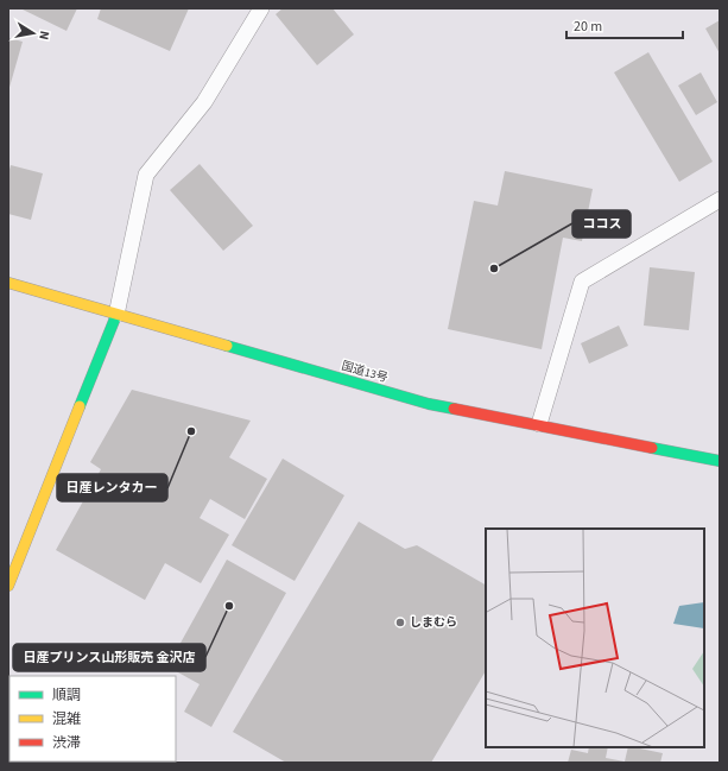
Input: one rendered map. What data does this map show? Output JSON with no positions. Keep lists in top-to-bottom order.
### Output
{
  "streets": {
    "main road": ["国道13号"]
  },
  "places": [
    "ココス",
    "日産レンタカー",
    "日産プリンス山形販売 金沢店",
    "しまむら"
  ],
  "legend": ["順調", "混雑", "渋滞"],
  "scale_bar": "20 m",
  "north": "right"
}
